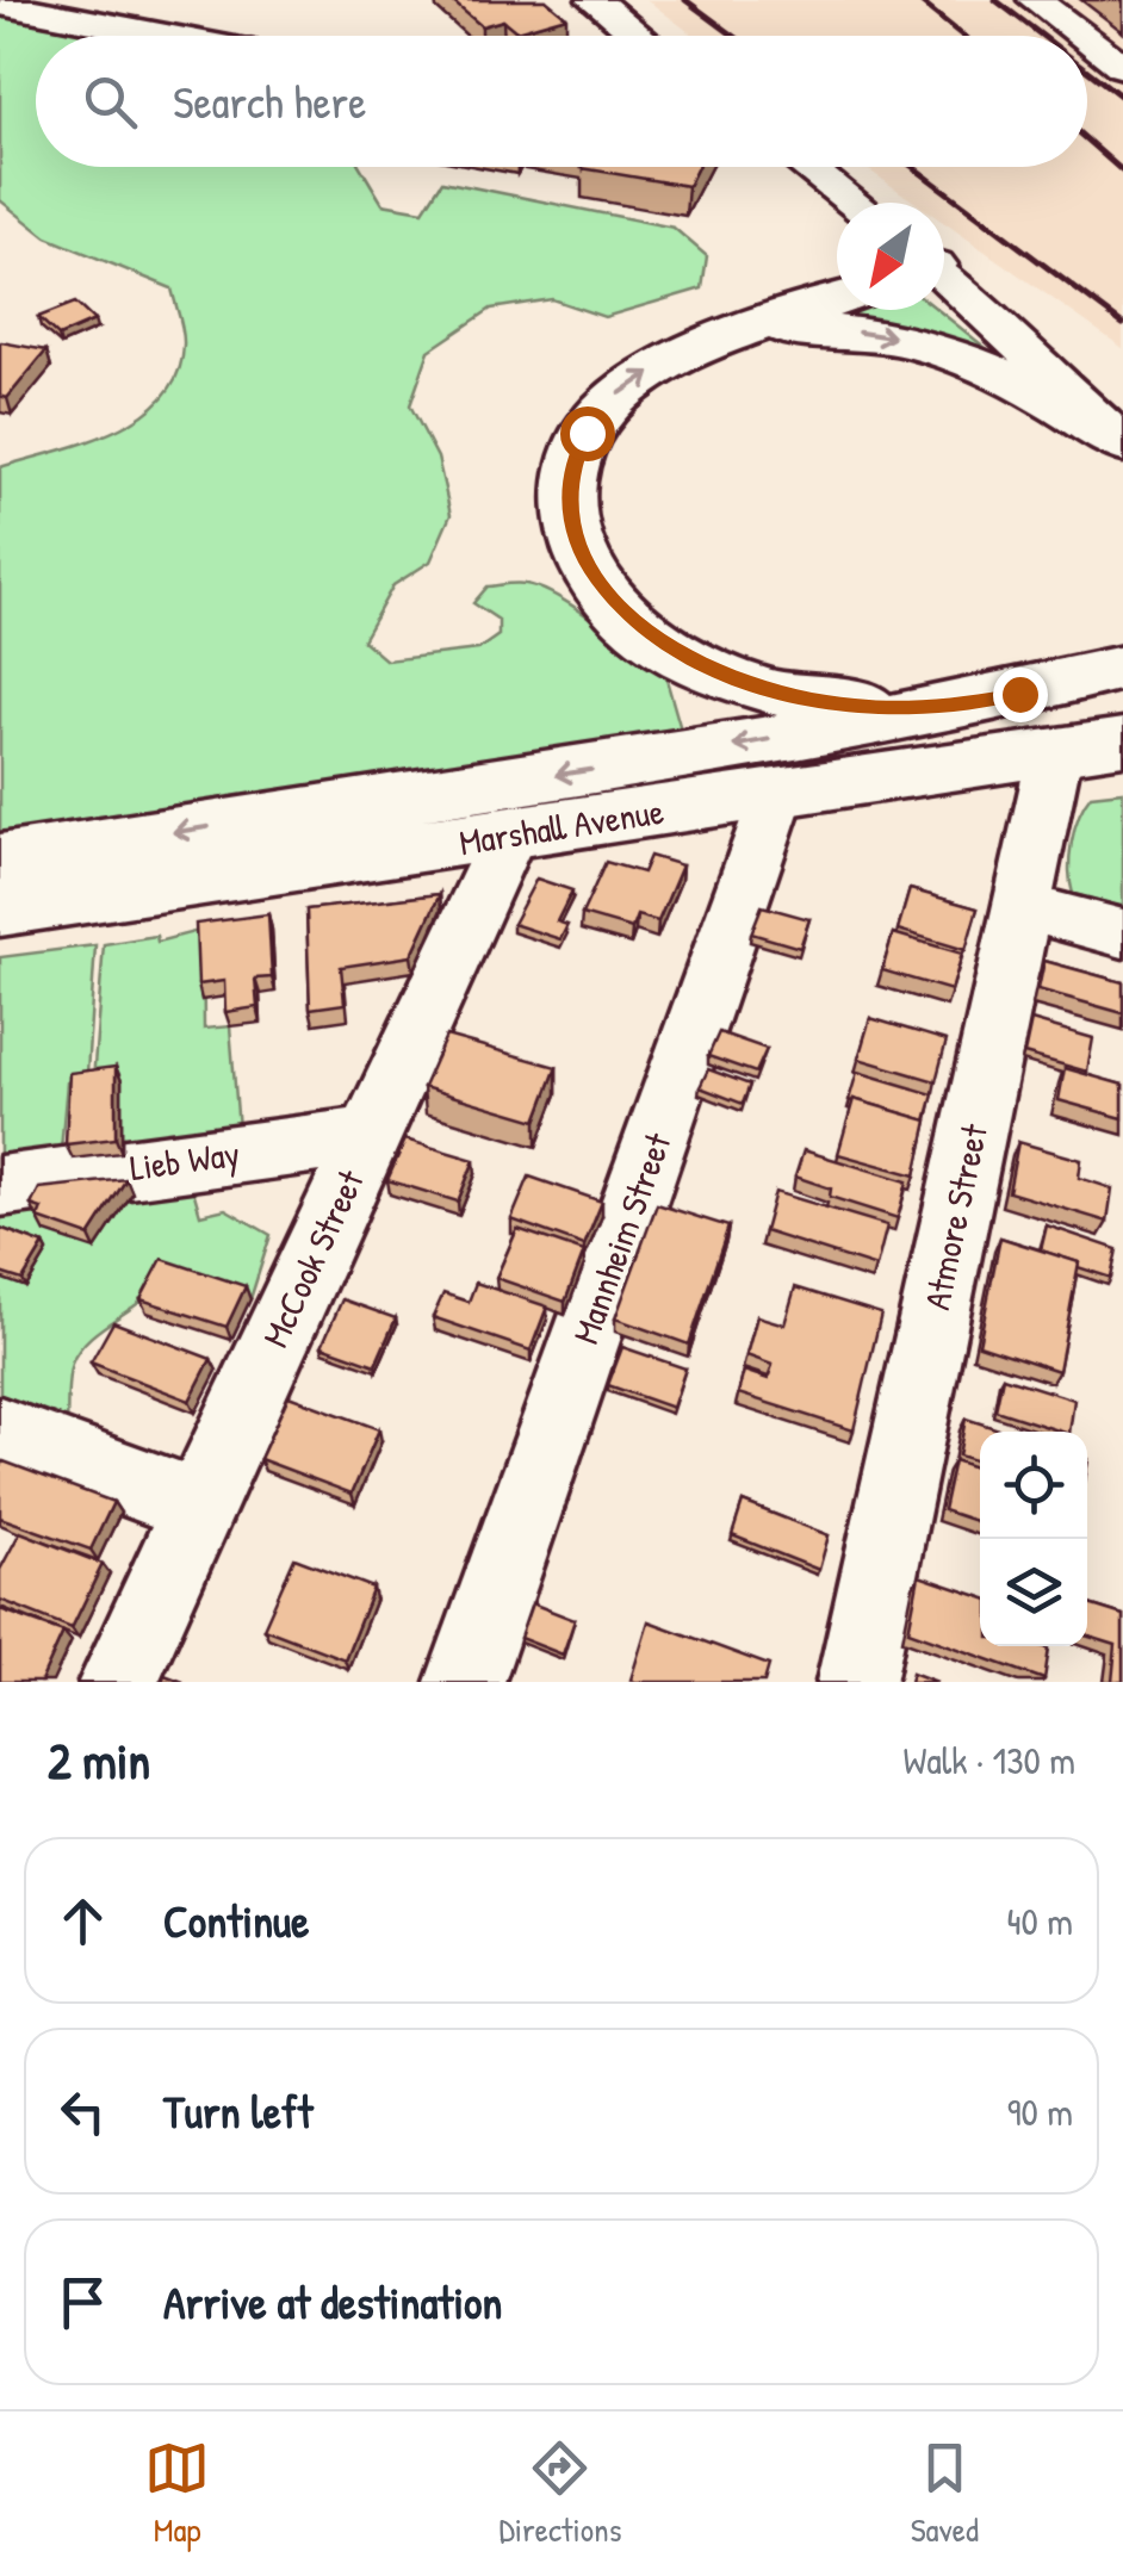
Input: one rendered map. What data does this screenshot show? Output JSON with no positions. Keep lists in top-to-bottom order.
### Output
{
  "streets": {
    "main road": ["Marshall Avenue"],
    "street": [
      "Lieb Way",
      "Atmore Street",
      "Mannheim Street",
      "McCook Street"
    ]
  },
  "crossings": [
    ["Marshall Avenue", "Atmore Street"],
    ["Marshall Avenue", "Mannheim Street"],
    ["Marshall Avenue", "McCook Street"],
    ["Lieb Way", "McCook Street"]
  ],
  "north": "bottom left",
  "page": {
    "search": "Search here",
    "heading": ["2 min", "Walk · 130 m"],
    "list": [
      ["Continue", "40 m"],
      ["Turn left", "90 m"],
      "Arrive at destination"
    ],
    "nav": ["Map", "Directions", "Saved"]
  }
}
